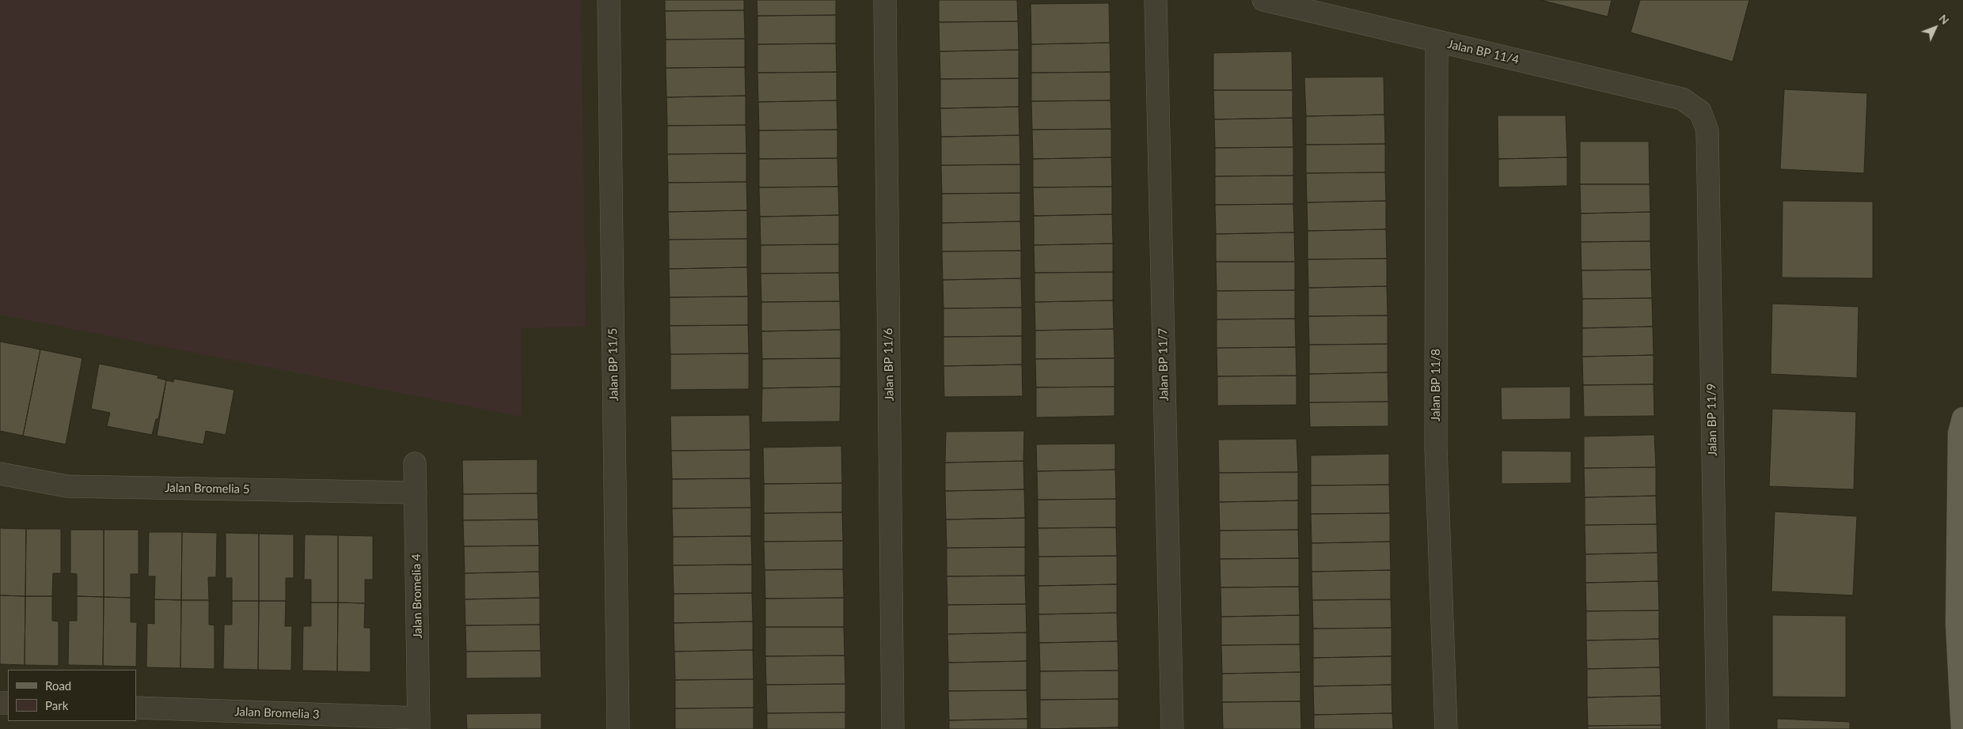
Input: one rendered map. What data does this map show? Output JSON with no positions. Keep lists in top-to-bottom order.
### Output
{
  "streets": {
    "street": [
      "Jalan BP 11/4",
      "Jalan BP 11/5",
      "Jalan BP 11/6",
      "Jalan BP 11/7",
      "Jalan BP 11/8",
      "Jalan BP 11/9",
      "Jalan Bromelia 5",
      "Jalan Bromelia 4",
      "Jalan Bromelia 3"
    ]
  },
  "crossings": [
    ["Jalan BP 11/4", "Jalan BP 11/8"],
    ["Jalan BP 11/4", "Jalan BP 11/9"],
    ["Jalan Bromelia 5", "Jalan Bromelia 4"],
    ["Jalan Bromelia 4", "Jalan Bromelia 3"]
  ],
  "legend": ["Road", "Park"],
  "north": "top right"
}
